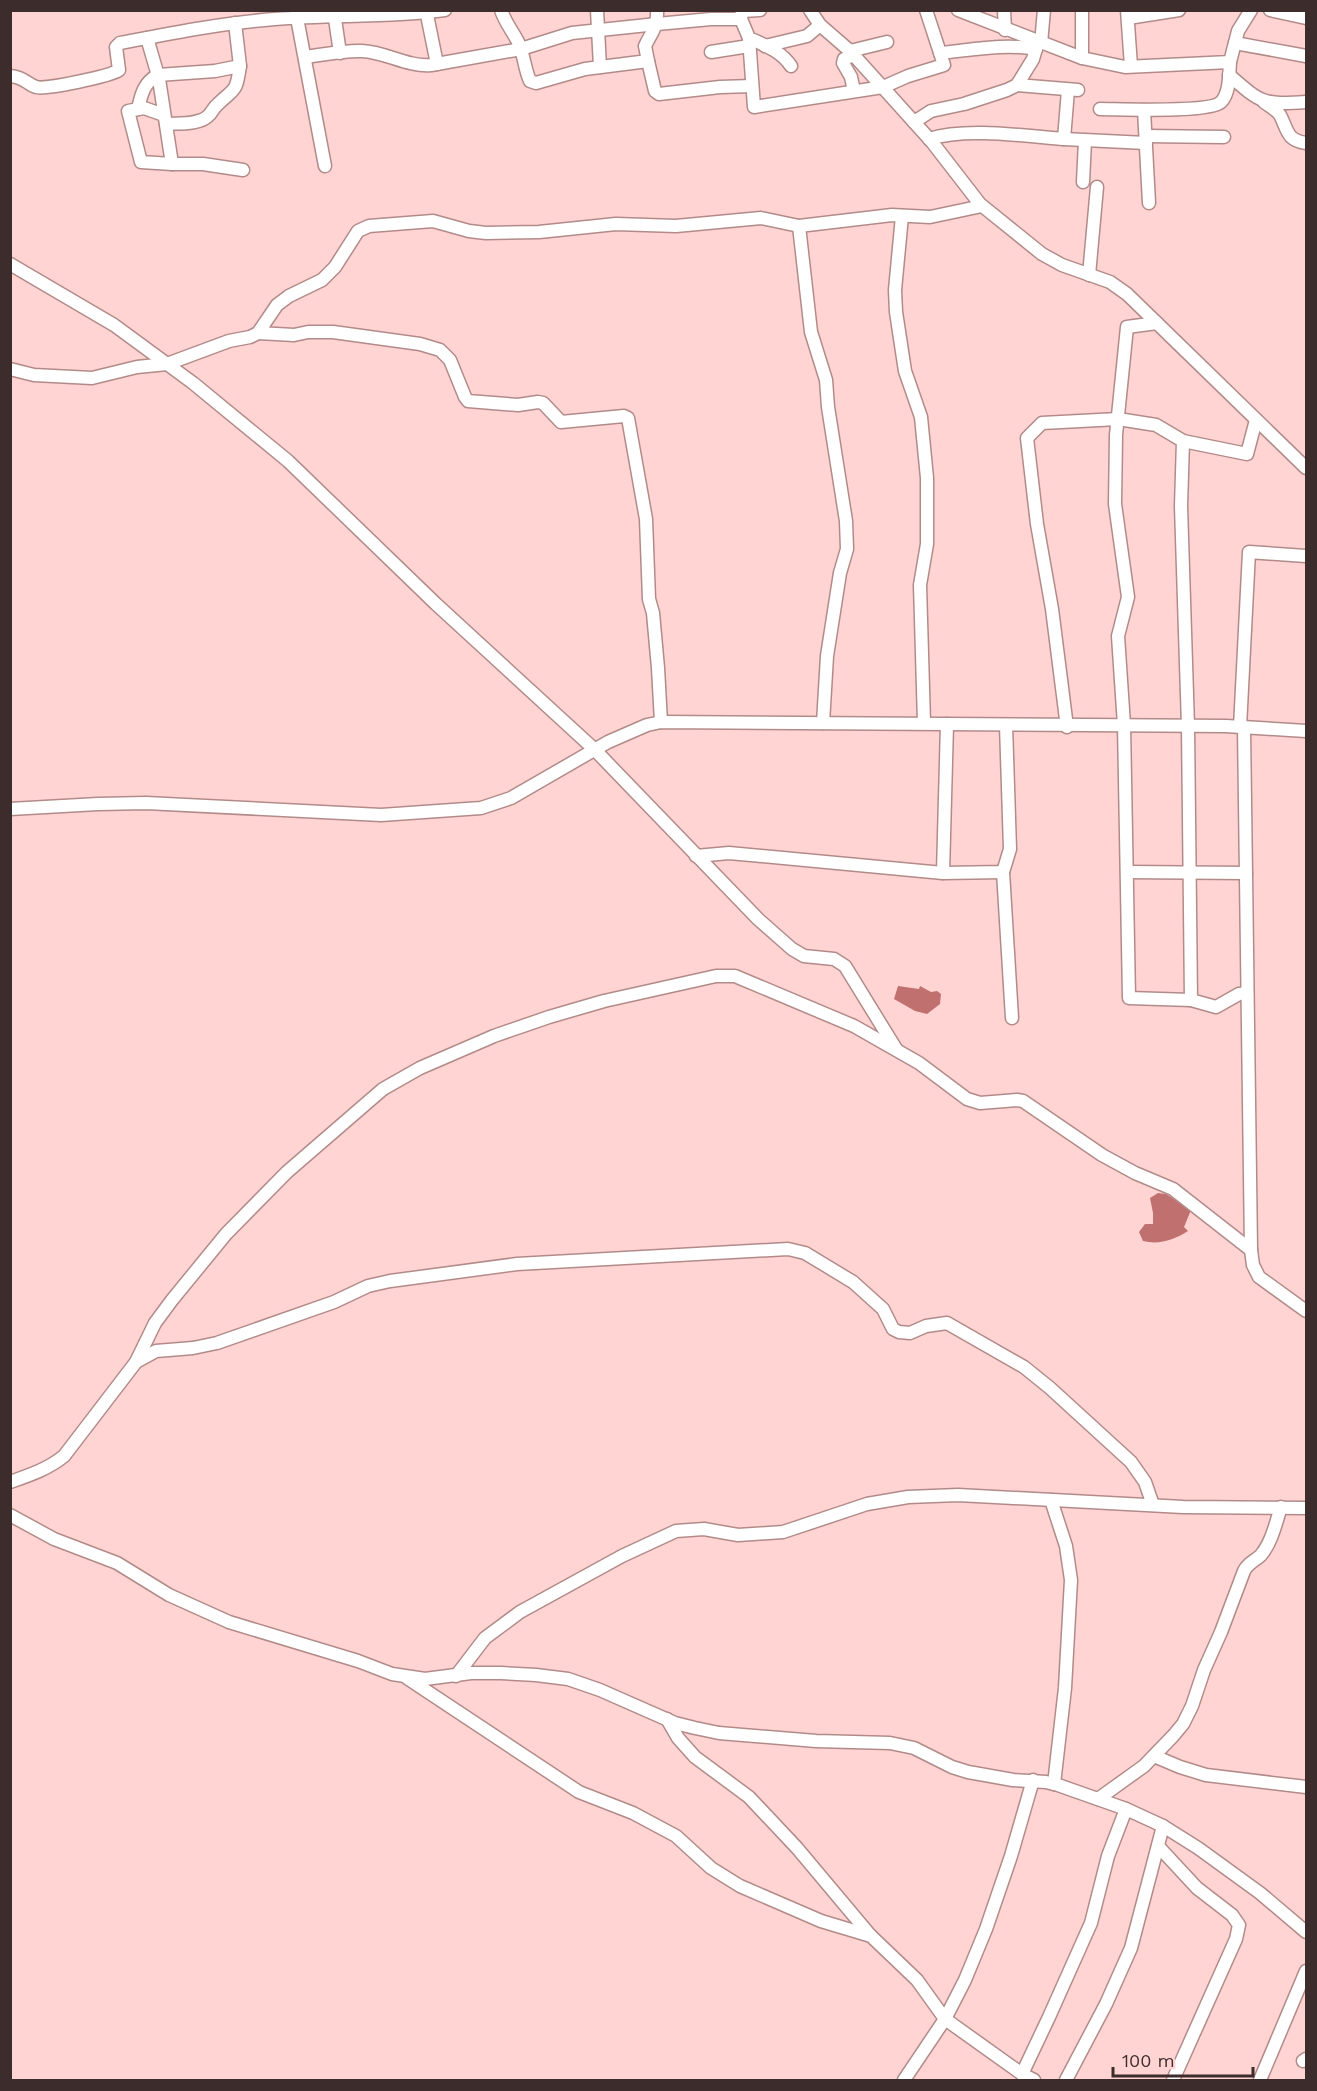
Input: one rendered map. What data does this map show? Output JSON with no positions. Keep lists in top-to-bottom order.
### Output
{
  "scale_bar": "100 m"
}
